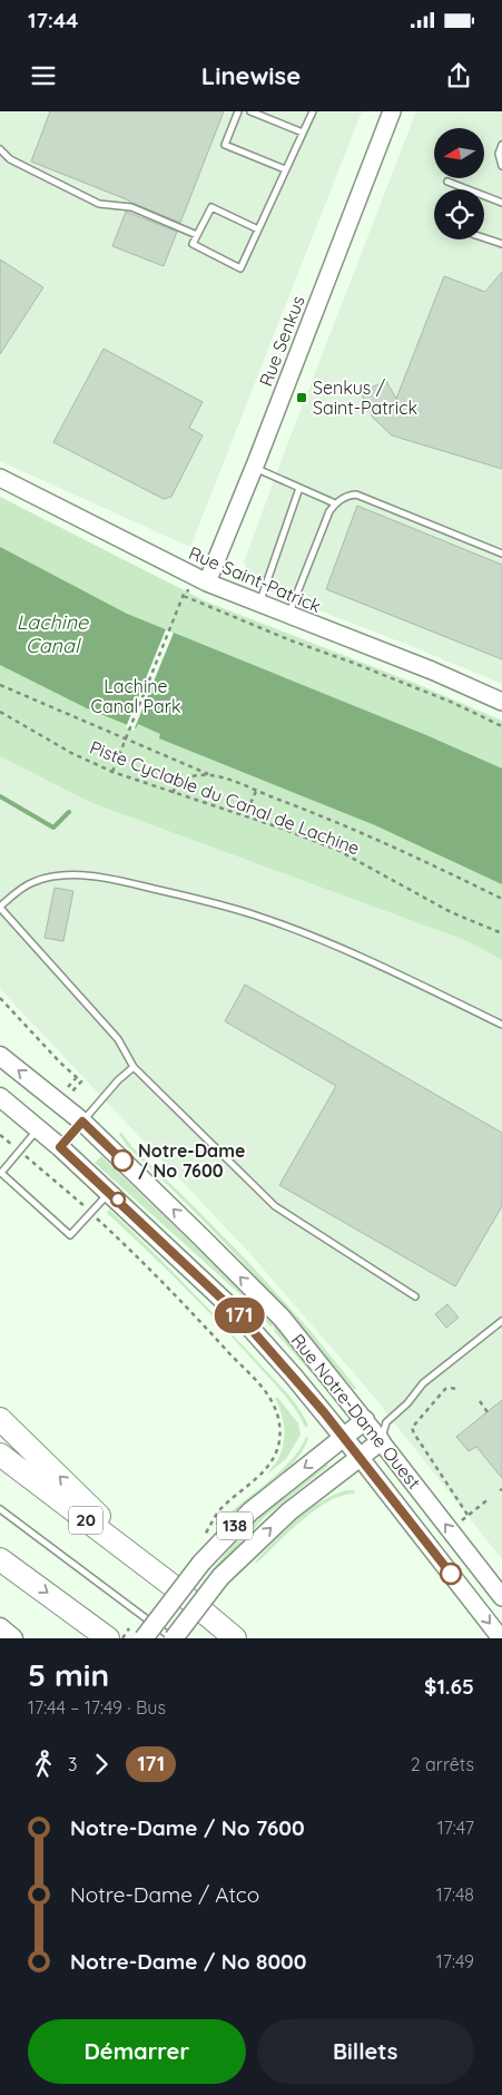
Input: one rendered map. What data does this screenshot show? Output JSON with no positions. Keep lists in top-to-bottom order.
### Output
{
  "streets": {
    "highway": ["20"],
    "main road": [
      "Rue Senkus",
      "Rue Saint-Patrick",
      "Rue Notre-Dame Ouest",
      "138"
    ],
    "path": ["Piste Cyclable du Canal de Lachine"]
  },
  "crossings": [
    ["Rue Senkus", "Rue Saint-Patrick"],
    ["Rue Notre-Dame Ouest", "138"]
  ],
  "water": ["Lachine Canal"],
  "parks": ["Lachine Canal Park"],
  "places": {
    "transit": ["Senkus / Saint-Patrick"],
    "other": ["Notre-Dame / No 7600"]
  },
  "lines": ["bus line 171"],
  "north": "left",
  "page": {
    "status": "17:44",
    "header": "Linewise",
    "on_map": "171",
    "heading": ["5 min", "17:44 – 17:49 · Bus", "$1.65"],
    "legs": ["3", "171", "2 arrêts"],
    "list": [
      {
        "name": "Notre-Dame / No 7600",
        "value": "17:47"
      },
      {
        "name": "Notre-Dame / Atco",
        "value": "17:48"
      },
      {
        "name": "Notre-Dame / No 8000",
        "value": "17:49"
      }
    ],
    "buttons": ["Démarrer", "Billets"]
  }
}
